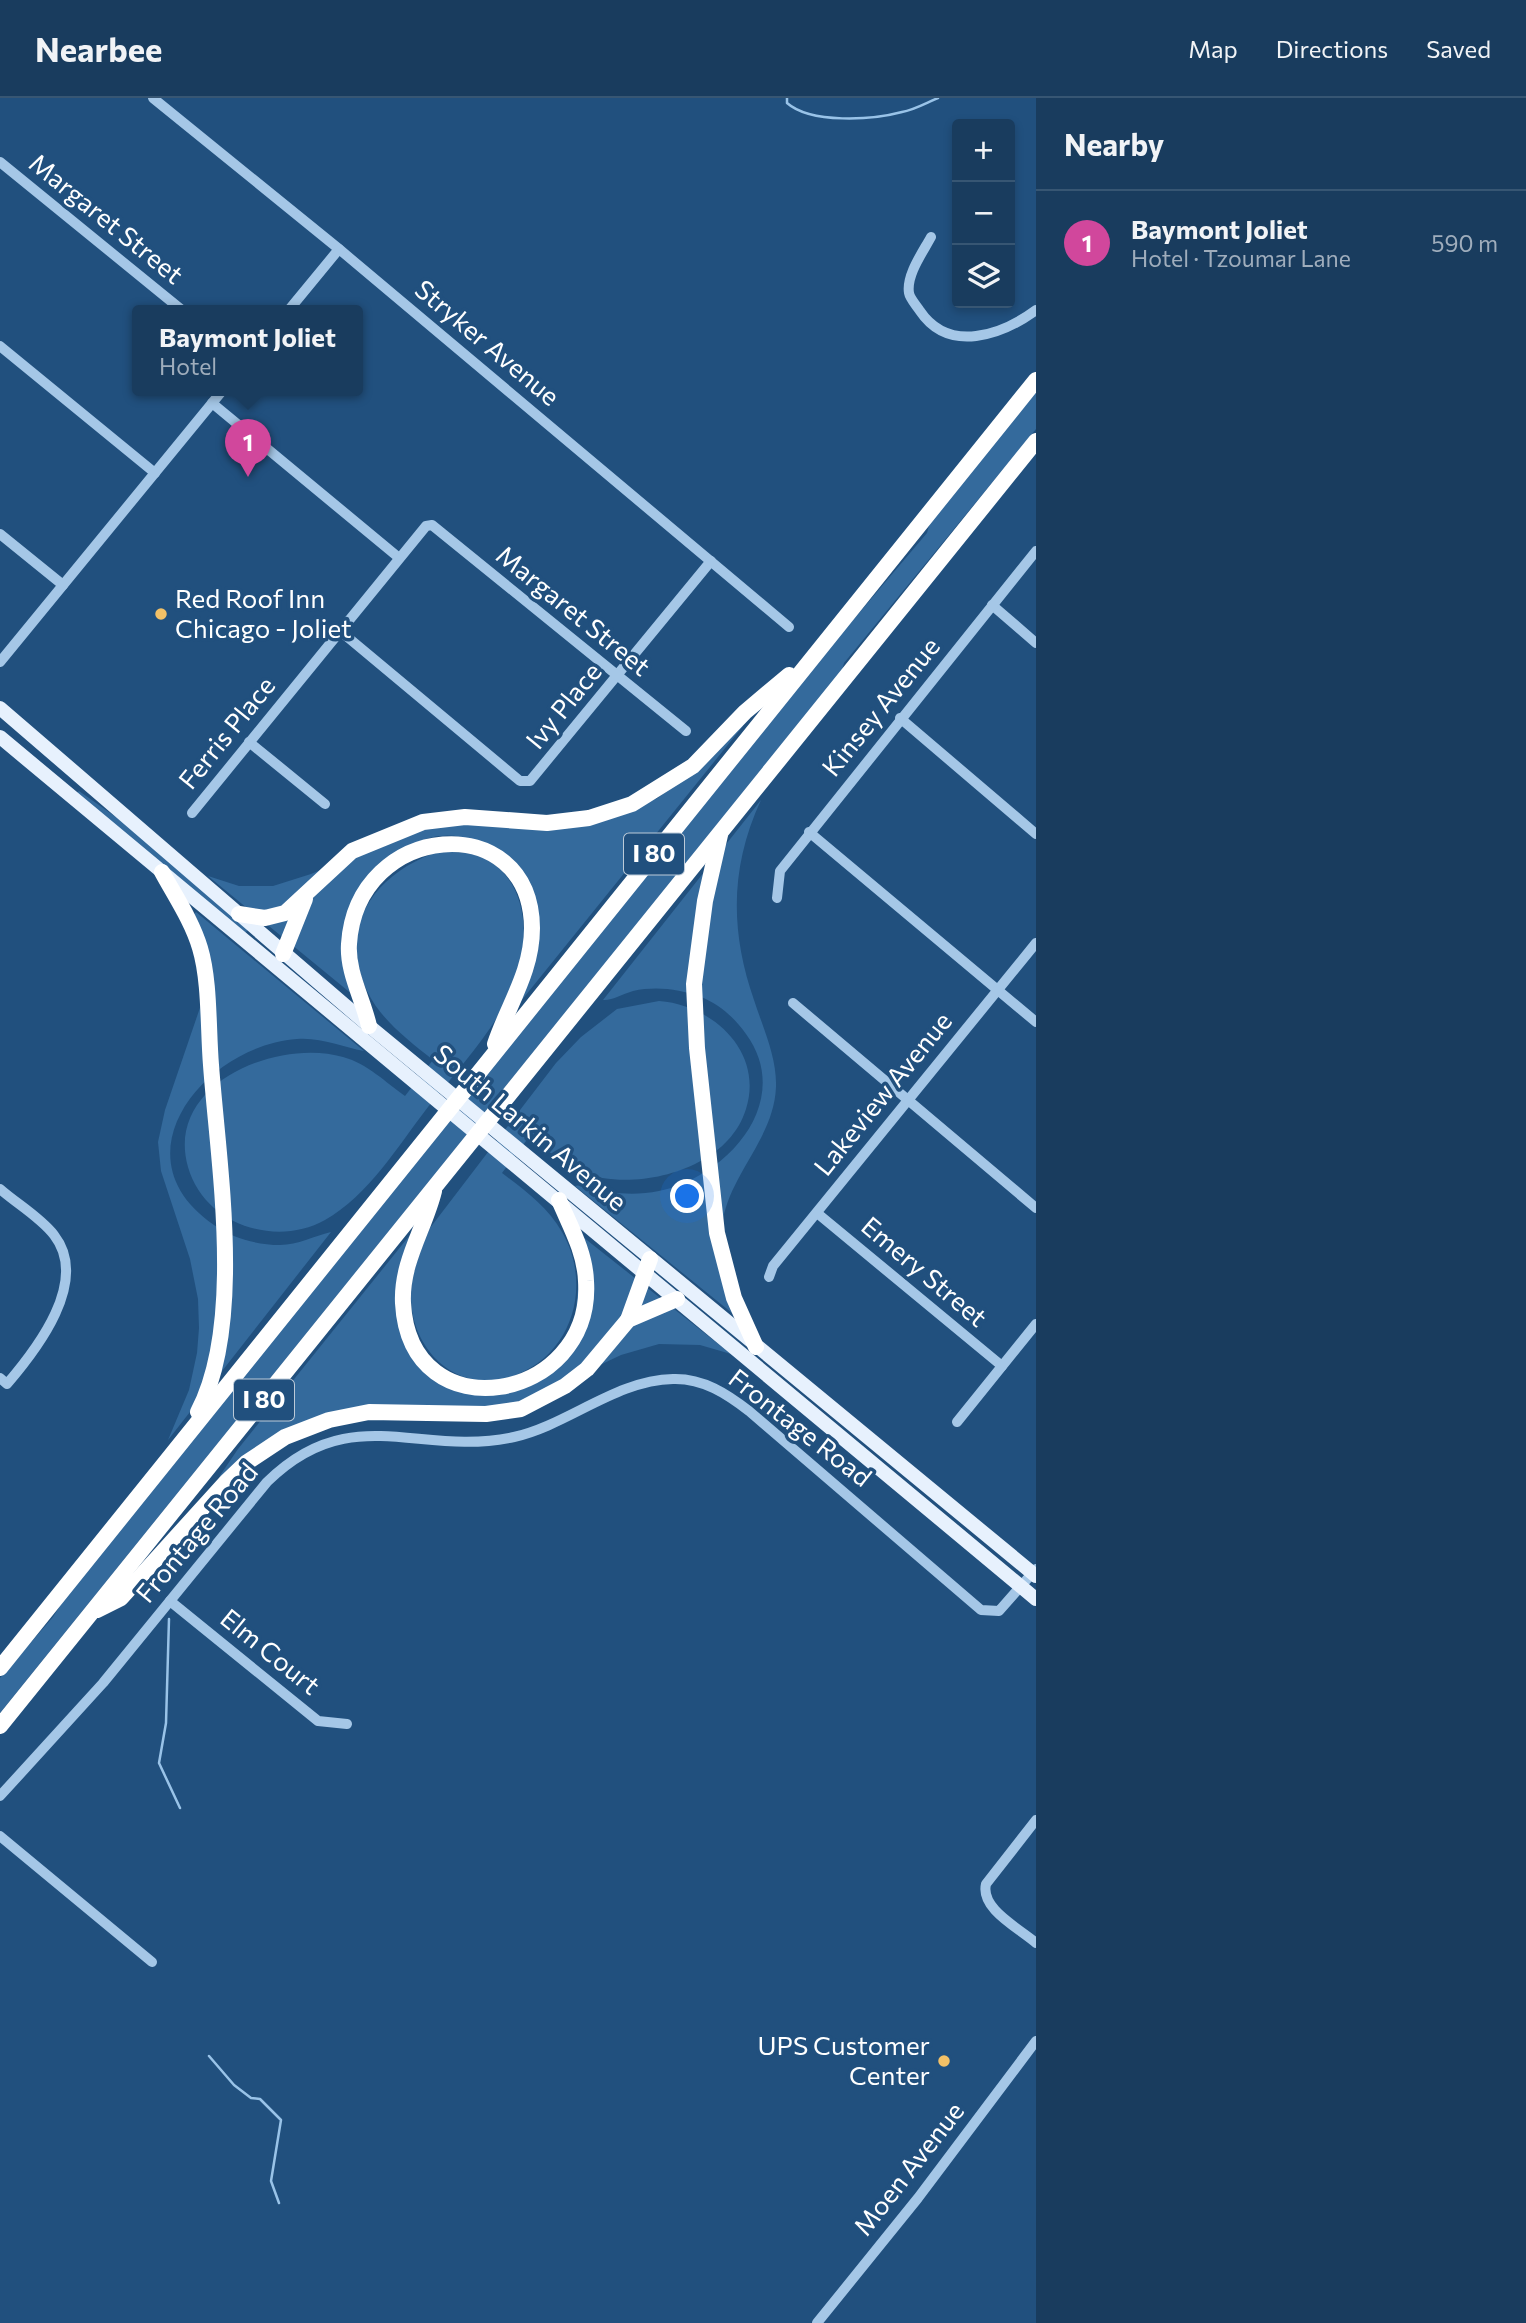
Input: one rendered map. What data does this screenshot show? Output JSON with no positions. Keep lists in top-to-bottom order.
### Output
{
  "streets": {
    "highway": ["I 80"],
    "main road": ["South Larkin Avenue"],
    "street": [
      "Margaret Street",
      "Stryker Avenue",
      "Ivy Place",
      "Kinsey Avenue",
      "Ferris Place",
      "Lakeview Avenue",
      "Emery Street",
      "Frontage Road",
      "Elm Court",
      "Moen Avenue"
    ]
  },
  "crossings": [
    ["Margaret Street", "Ivy Place"],
    ["Margaret Street", "Ferris Place"],
    ["Stryker Avenue", "Ivy Place"],
    ["Ivy Place", "Ferris Place"],
    ["Lakeview Avenue", "Emery Street"],
    ["South Larkin Avenue", "Frontage Road"],
    ["Frontage Road", "Elm Court"]
  ],
  "places": ["Red Roof Inn Chicago - Joliet", "UPS Customer Center"],
  "page": {
    "header": "Nearbee",
    "nav": ["Map", "Directions", "Saved"],
    "heading": "Nearby",
    "map_buttons": ["+", "−"],
    "list": [
      {
        "mark": "1",
        "name": "Baymont Joliet",
        "note": "Hotel · Tzoumar Lane",
        "value": "590 m"
      }
    ],
    "popup": ["Baymont Joliet", "Hotel"],
    "pins": "1"
  }
}
